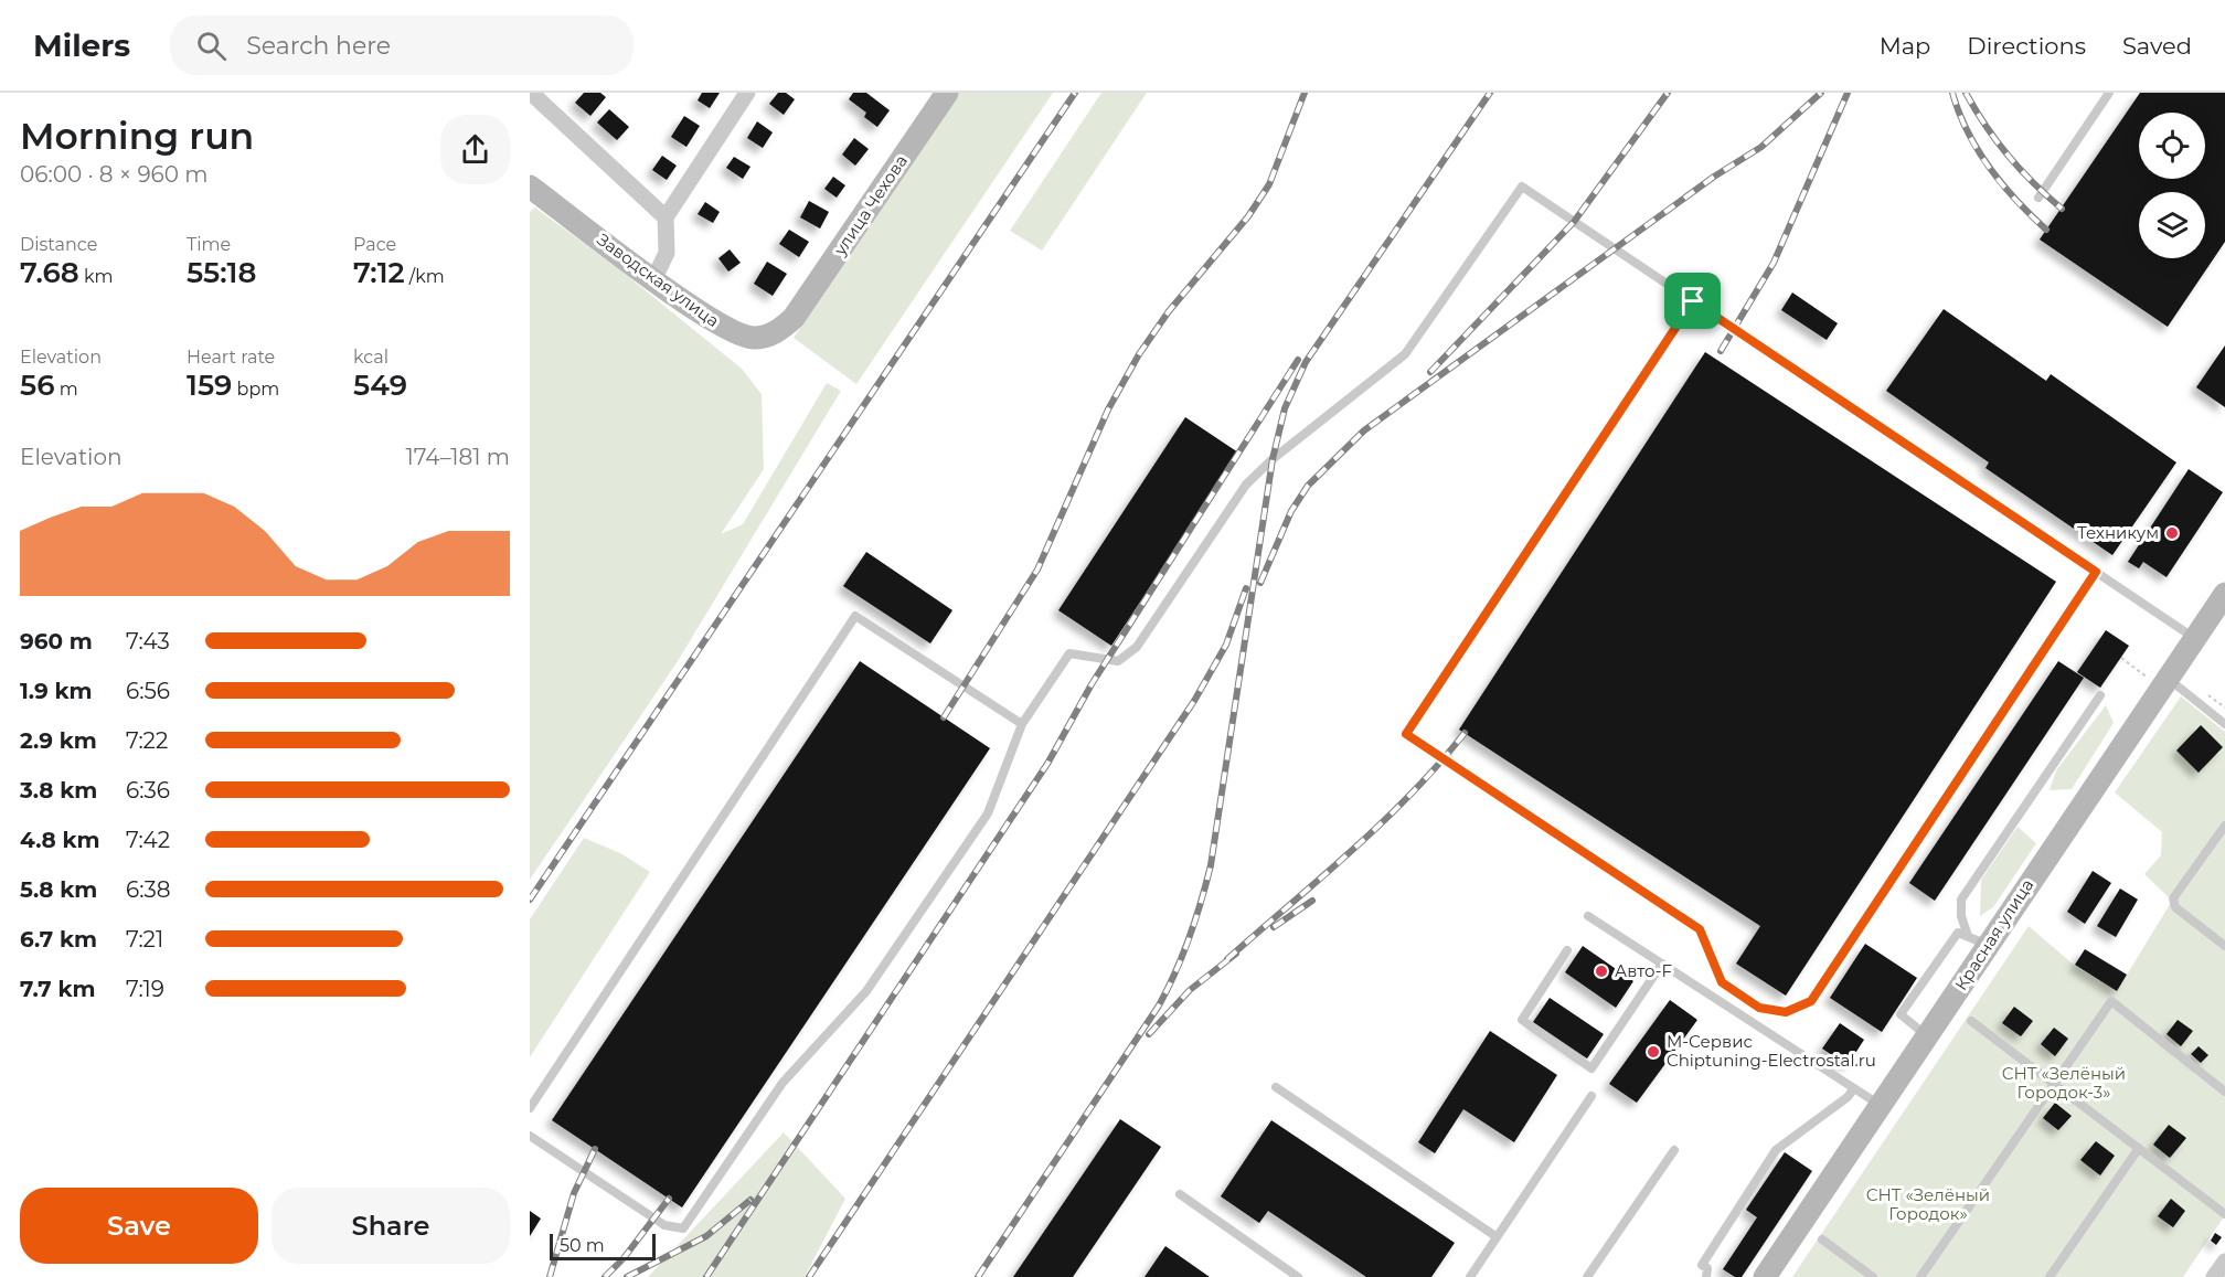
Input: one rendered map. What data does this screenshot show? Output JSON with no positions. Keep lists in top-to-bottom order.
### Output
{
  "streets": {
    "main road": ["улица Чехова", "Заводская улица", "Красная улица"]
  },
  "crossings": [
    ["улица Чехова", "Заводская улица"]
  ],
  "parks": ["СНТ «Зелёный Городок-3»", "СНТ «Зелёный Городок»"],
  "places": ["Техникум", "Авто-F", "M-Сервис Chiptuning-Electrostal.ru"],
  "scale_bar": "50 m",
  "page": {
    "header": "Milers",
    "search": "Search here",
    "nav": ["Map", "Directions", "Saved"],
    "heading": ["Morning run", "06:00 · 8 × 960 m"],
    "stats": [
      ["Distance", "7.68 km"],
      ["Time", "55:18"],
      ["Pace", "7:12 /km"],
      ["Elevation", "56 m"],
      ["Heart rate", "159 bpm"],
      ["kcal", "549"]
    ],
    "chart": ["Elevation", "174–181 m"],
    "list": [
      {
        "name": "960 m",
        "note": "7:43"
      },
      {
        "name": "1.9 km",
        "note": "6:56"
      },
      {
        "name": "2.9 km",
        "note": "7:22"
      },
      {
        "name": "3.8 km",
        "note": "6:36"
      },
      {
        "name": "4.8 km",
        "note": "7:42"
      },
      {
        "name": "5.8 km",
        "note": "6:38"
      },
      {
        "name": "6.7 km",
        "note": "7:21"
      },
      {
        "name": "7.7 km",
        "note": "7:19"
      }
    ],
    "buttons": ["Save", "Share"],
    "scale": "50 m"
  }
}
